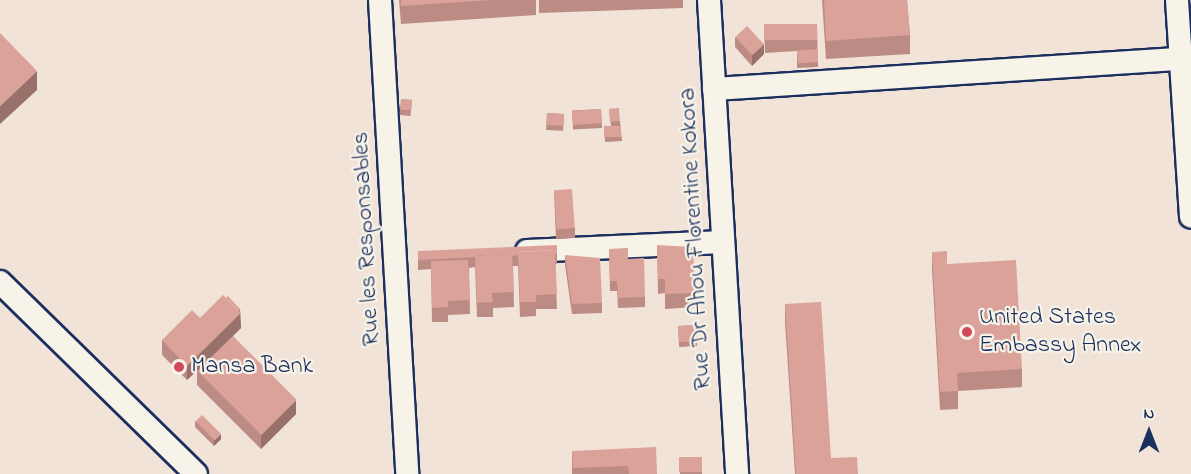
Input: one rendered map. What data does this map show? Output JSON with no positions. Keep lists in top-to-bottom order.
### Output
{
  "streets": {
    "street": ["Rue les Responsables", "Rue Dr Ahou Florentine Kokora"]
  },
  "places": ["United States Embassy Annex", "Mansa Bank"],
  "north": "top"
}
